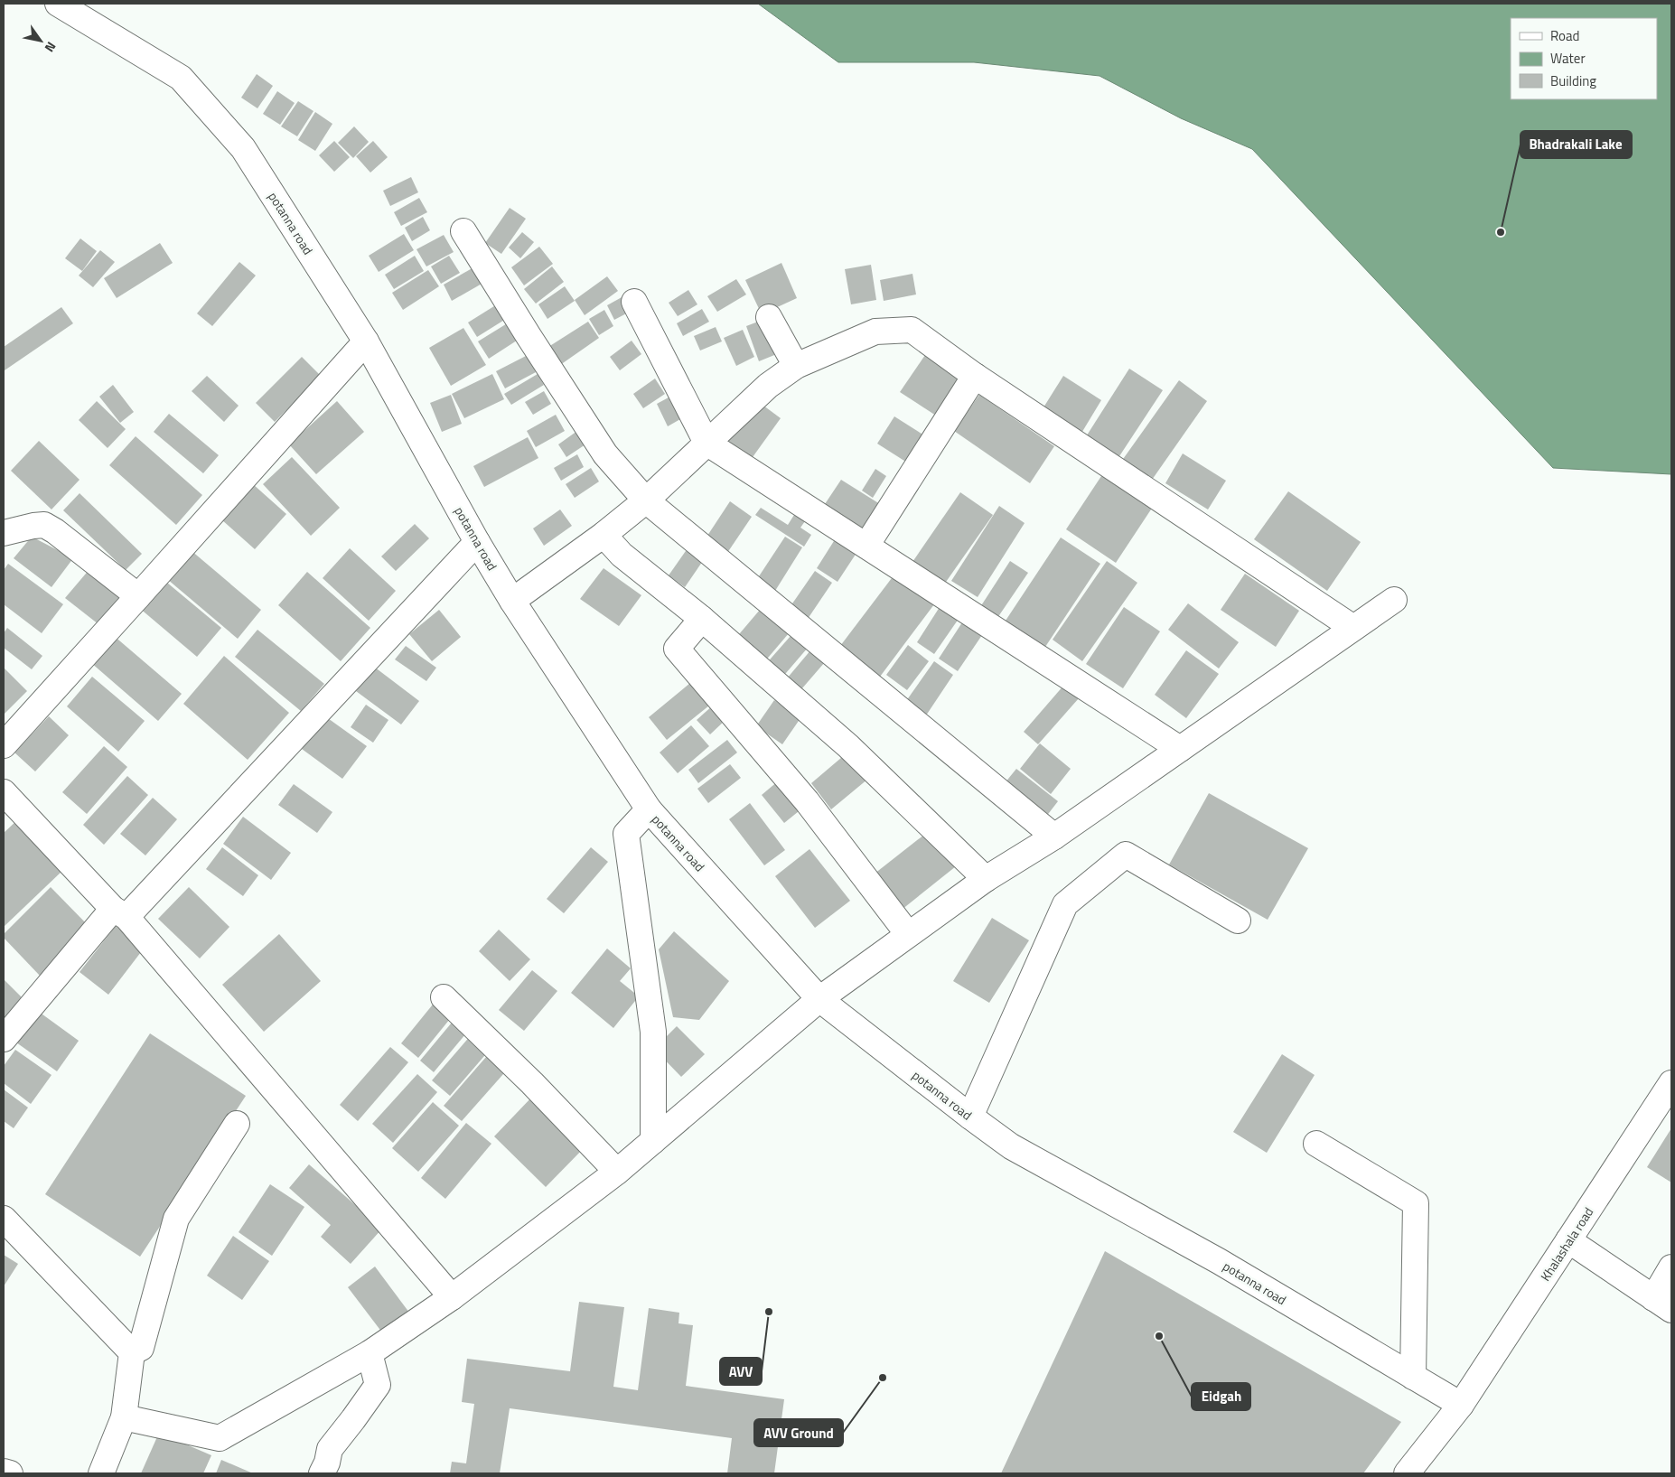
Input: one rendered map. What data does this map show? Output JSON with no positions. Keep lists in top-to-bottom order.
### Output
{
  "streets": {
    "street": ["potanna road", "Khalashala road"]
  },
  "crossings": [
    ["potanna road", "Khalashala road"]
  ],
  "places": [
    "Bhadrakali Lake",
    "AVV",
    "Eidgah",
    "AVV Ground"
  ],
  "legend": ["Road", "Water", "Building"],
  "north": "bottom right"
}
